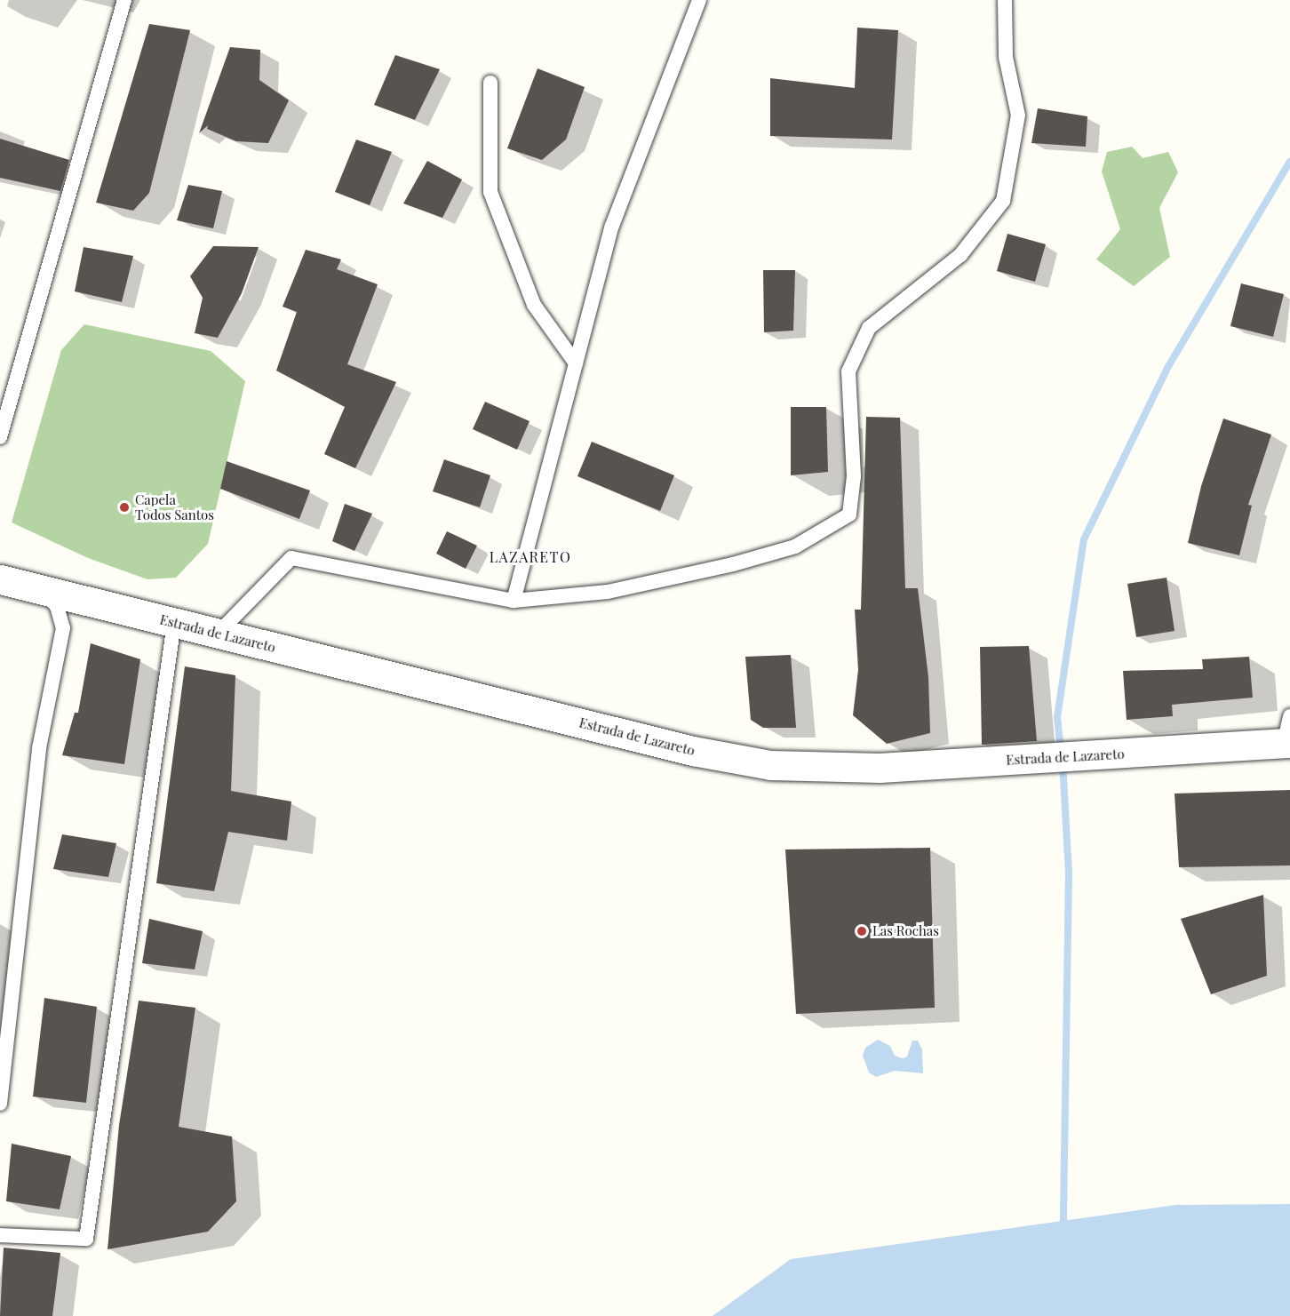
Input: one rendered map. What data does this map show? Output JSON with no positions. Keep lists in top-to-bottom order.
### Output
{
  "streets": {
    "street": ["Estrada de Lazareto"]
  },
  "districts": ["LAZARETO"],
  "places": ["Capela Todos Santos", "Las Rochas"]
}
